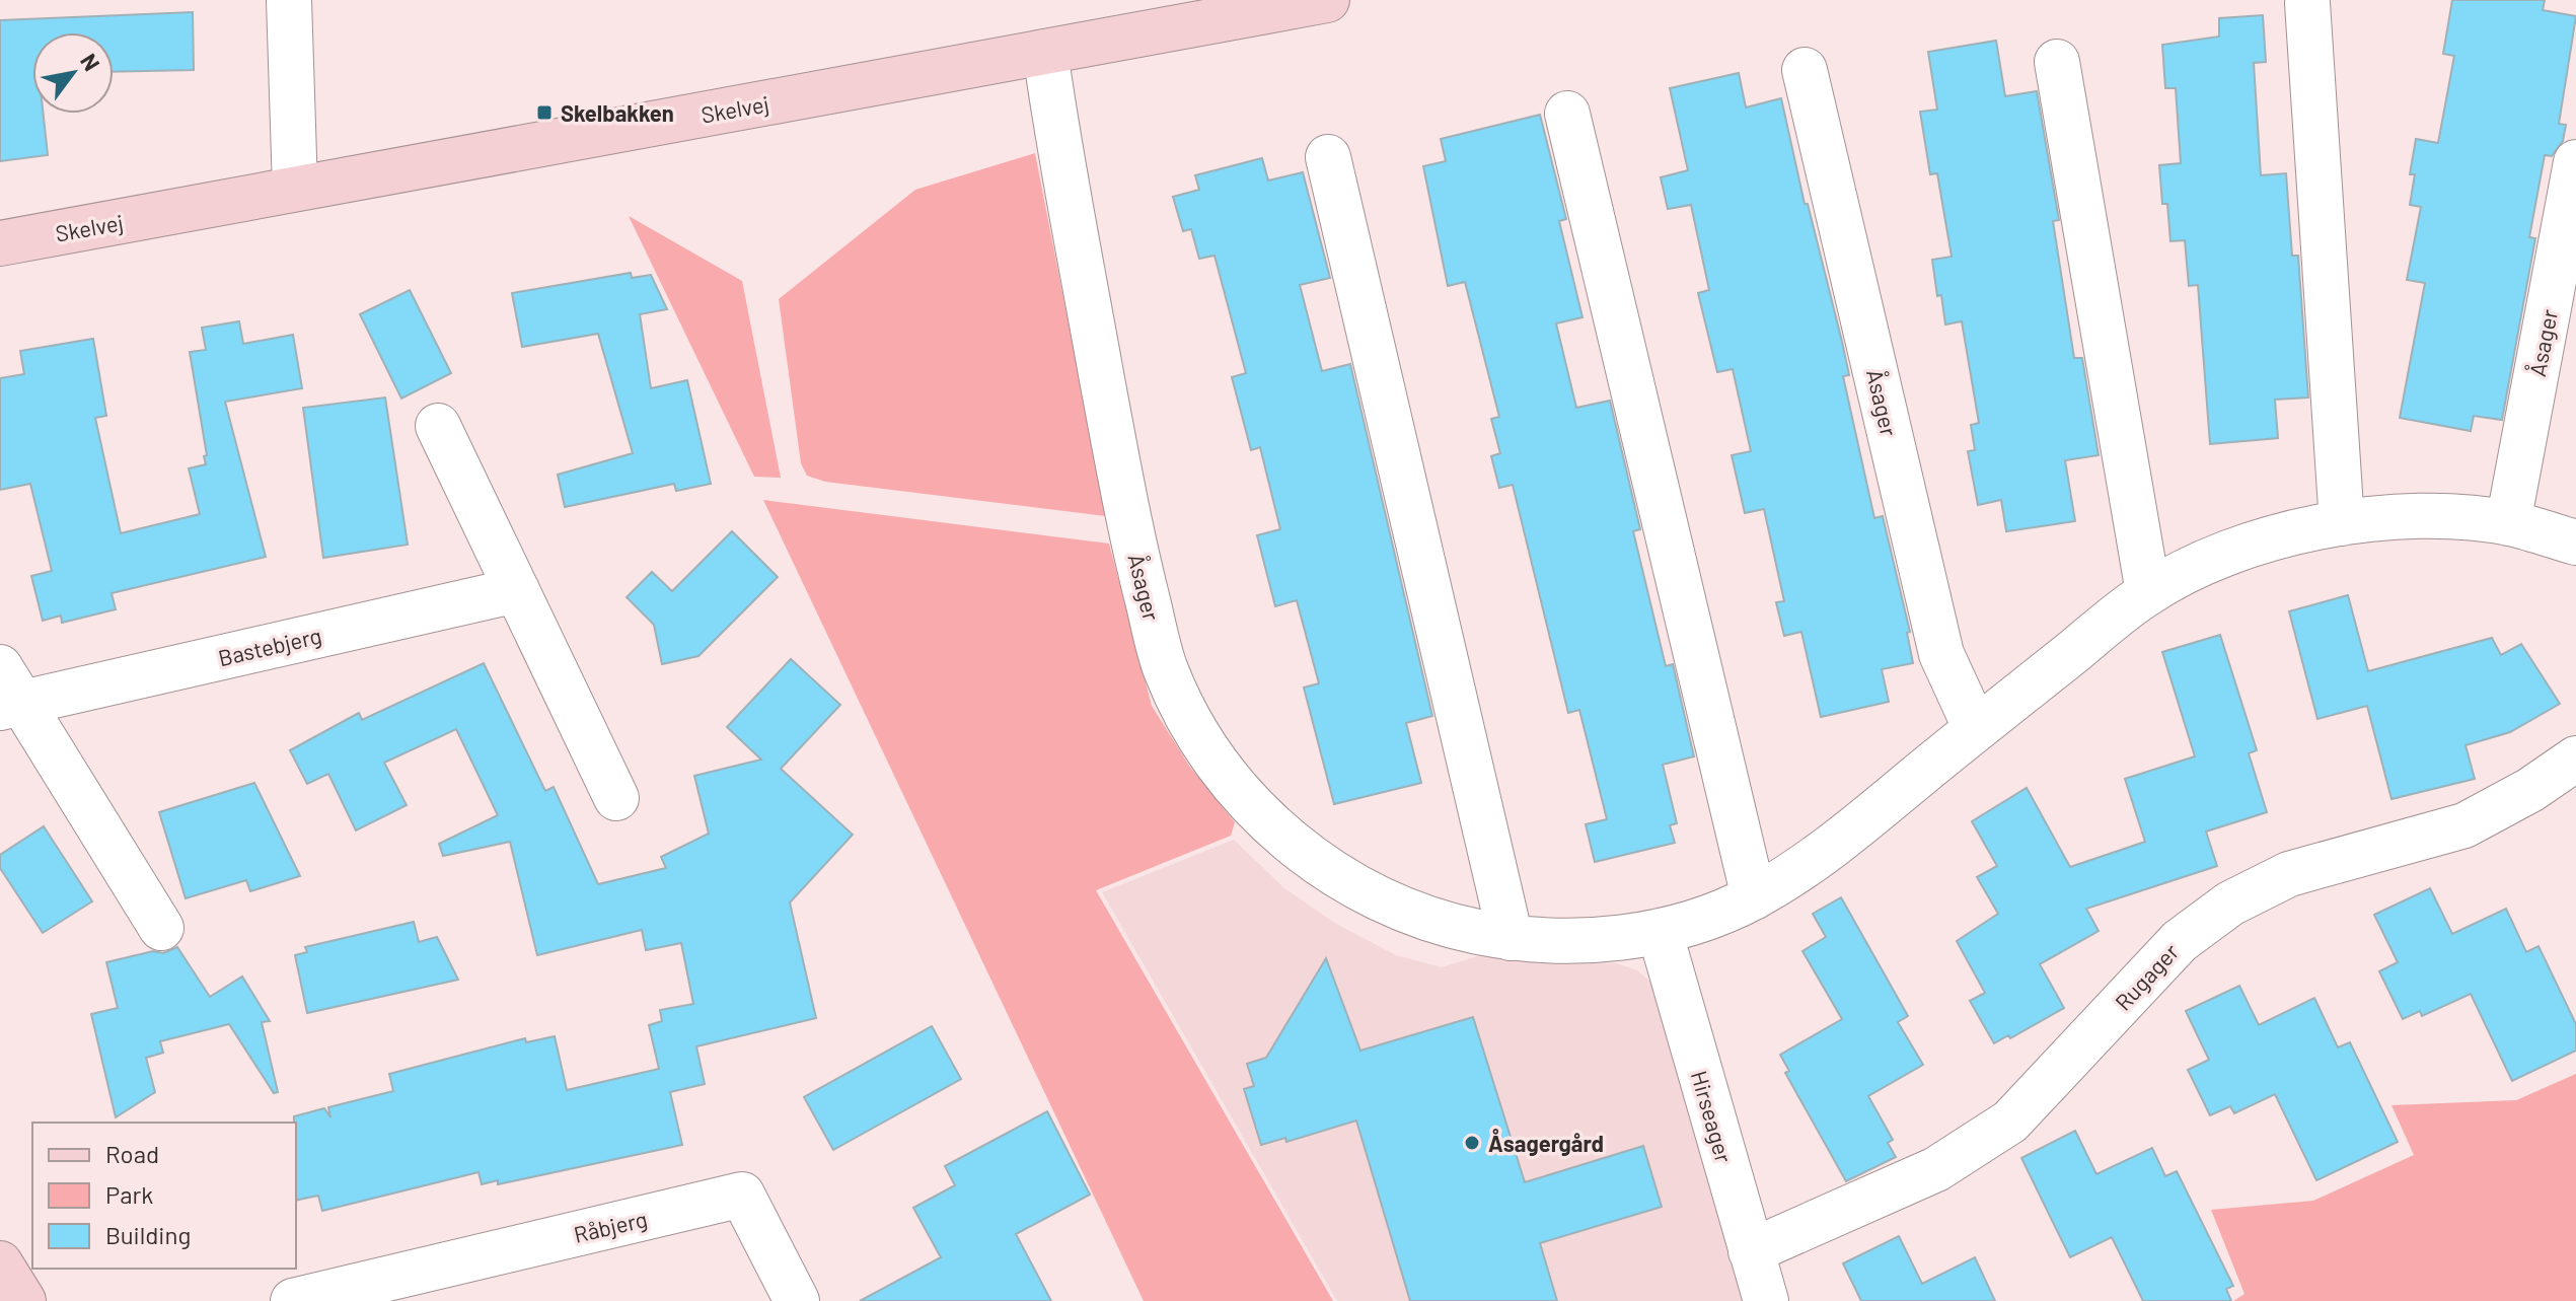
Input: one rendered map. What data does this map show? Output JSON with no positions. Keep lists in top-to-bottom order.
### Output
{
  "streets": {
    "street": [
      "Skelvej",
      "Åsager",
      "Bastebjerg",
      "Rugager",
      "Hirseager",
      "Råbjerg"
    ]
  },
  "crossings": [
    ["Skelvej", "Åsager"],
    ["Åsager", "Hirseager"],
    ["Rugager", "Hirseager"]
  ],
  "places": {
    "transit": ["Skelbakken"],
    "other": ["Åsagergård"]
  },
  "legend": ["Road", "Park", "Building"],
  "north": "top right"
}
